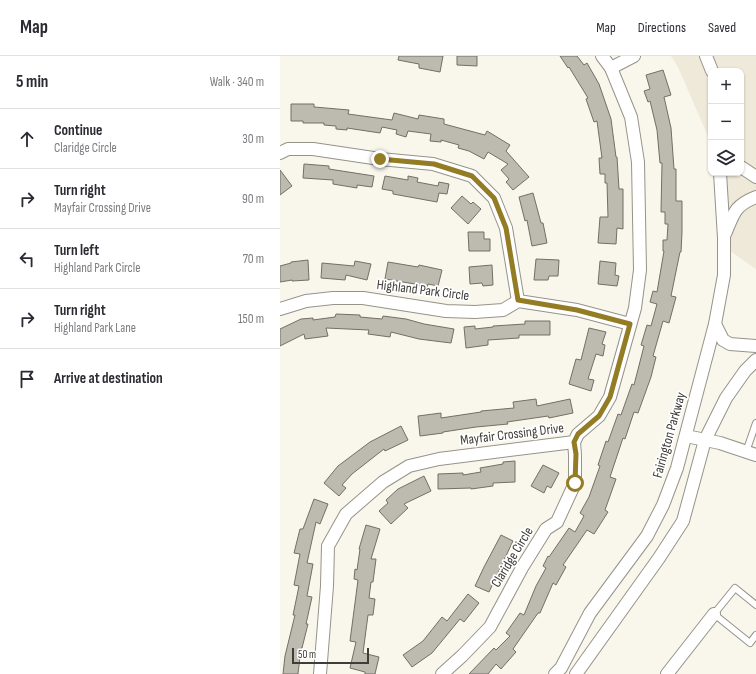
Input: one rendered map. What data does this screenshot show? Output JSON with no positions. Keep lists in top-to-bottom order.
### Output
{
  "streets": {
    "street": [
      "Highland Park Circle",
      "Mayfair Crossing Drive",
      "Fairington Parkway",
      "Claridge Circle"
    ]
  },
  "crossings": [
    ["Mayfair Crossing Drive", "Claridge Circle"]
  ],
  "scale_bar": "50 m",
  "page": {
    "header": "Map",
    "nav": ["Map", "Directions", "Saved"],
    "heading": ["5 min", "Walk · 340 m"],
    "map_buttons": ["+", "−"],
    "list": [
      ["Continue", "Claridge Circle", "30 m"],
      ["Turn right", "Mayfair Crossing Drive", "90 m"],
      ["Turn left", "Highland Park Circle", "70 m"],
      ["Turn right", "Highland Park Lane", "150 m"],
      "Arrive at destination"
    ],
    "scale": "50 m"
  }
}
